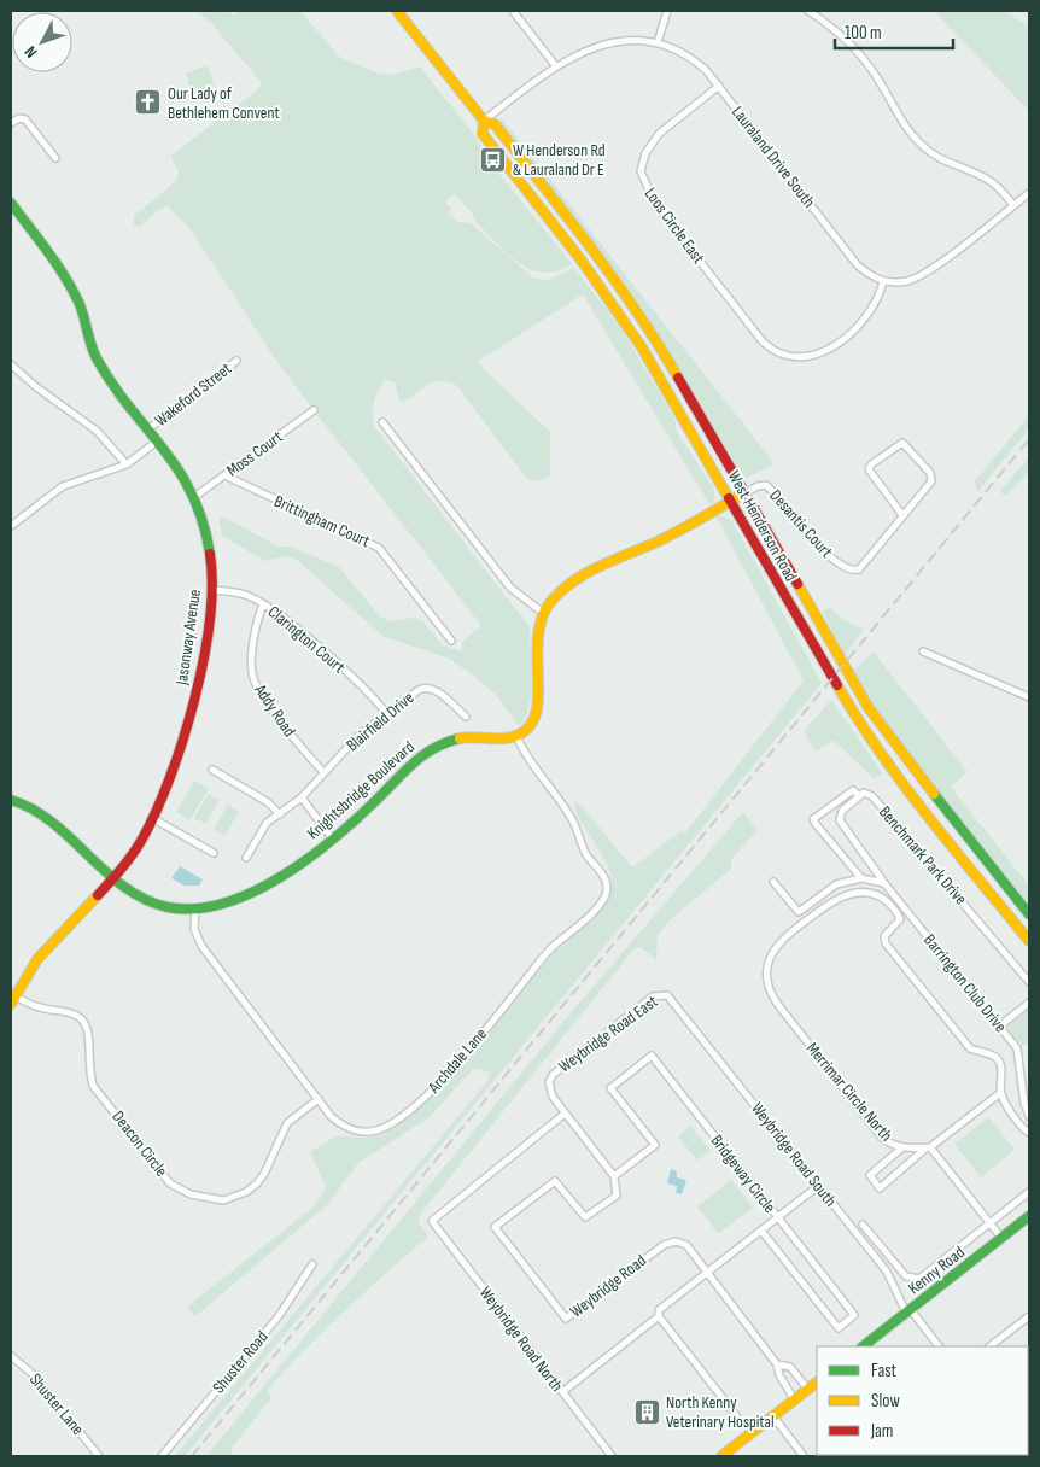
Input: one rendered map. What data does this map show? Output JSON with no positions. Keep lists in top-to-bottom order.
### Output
{
  "streets": {
    "main road": [
      "West Henderson Road",
      "Jasonway Avenue",
      "Knightsbridge Boulevard",
      "Kenny Road"
    ],
    "street": [
      "Lauraland Drive South",
      "Loos Circle East",
      "Wakeford Street",
      "Moss Court",
      "Brittingham Court",
      "Desantis Court",
      "Clarington Court",
      "Addy Road",
      "Blairfield Drive",
      "Benchmark Park Drive",
      "Barrington Club Drive",
      "Weybridge Road East",
      "Archdale Lane",
      "Merrimar Circle North",
      "Deacon Circle",
      "Weybridge Road South",
      "Bridgeway Circle",
      "Weybridge Road",
      "Weybridge Road North",
      "Shuster Road",
      "Shuster Lane"
    ]
  },
  "crossings": [
    ["Lauraland Drive South", "Loos Circle East"],
    ["Wakeford Street", "Jasonway Avenue"],
    ["Moss Court", "Brittingham Court"],
    ["Moss Court", "Jasonway Avenue"],
    ["Desantis Court", "West Henderson Road"],
    ["Jasonway Avenue", "Clarington Court"],
    ["Jasonway Avenue", "Knightsbridge Boulevard"],
    ["Jasonway Avenue", "Deacon Circle"],
    ["Clarington Court", "Addy Road"],
    ["Clarington Court", "Blairfield Drive"],
    ["Addy Road", "Blairfield Drive"],
    ["Knightsbridge Boulevard", "Archdale Lane"],
    ["Benchmark Park Drive", "Barrington Club Drive"],
    ["Weybridge Road East", "Weybridge Road South"],
    ["Weybridge Road East", "Bridgeway Circle"],
    ["Weybridge Road East", "Weybridge Road"],
    ["Weybridge Road East", "Weybridge Road North"],
    ["Archdale Lane", "Deacon Circle"],
    ["Weybridge Road South", "Kenny Road"],
    ["Bridgeway Circle", "Weybridge Road"]
  ],
  "places": {
    "church": ["Our Lady of Bethlehem Convent"],
    "bus stop": ["W Henderson Rd & Lauraland Dr E"],
    "building": ["North Kenny Veterinary Hospital"]
  },
  "legend": ["Fast", "Slow", "Jam"],
  "scale_bar": "100 m",
  "north": "bottom left"
}
